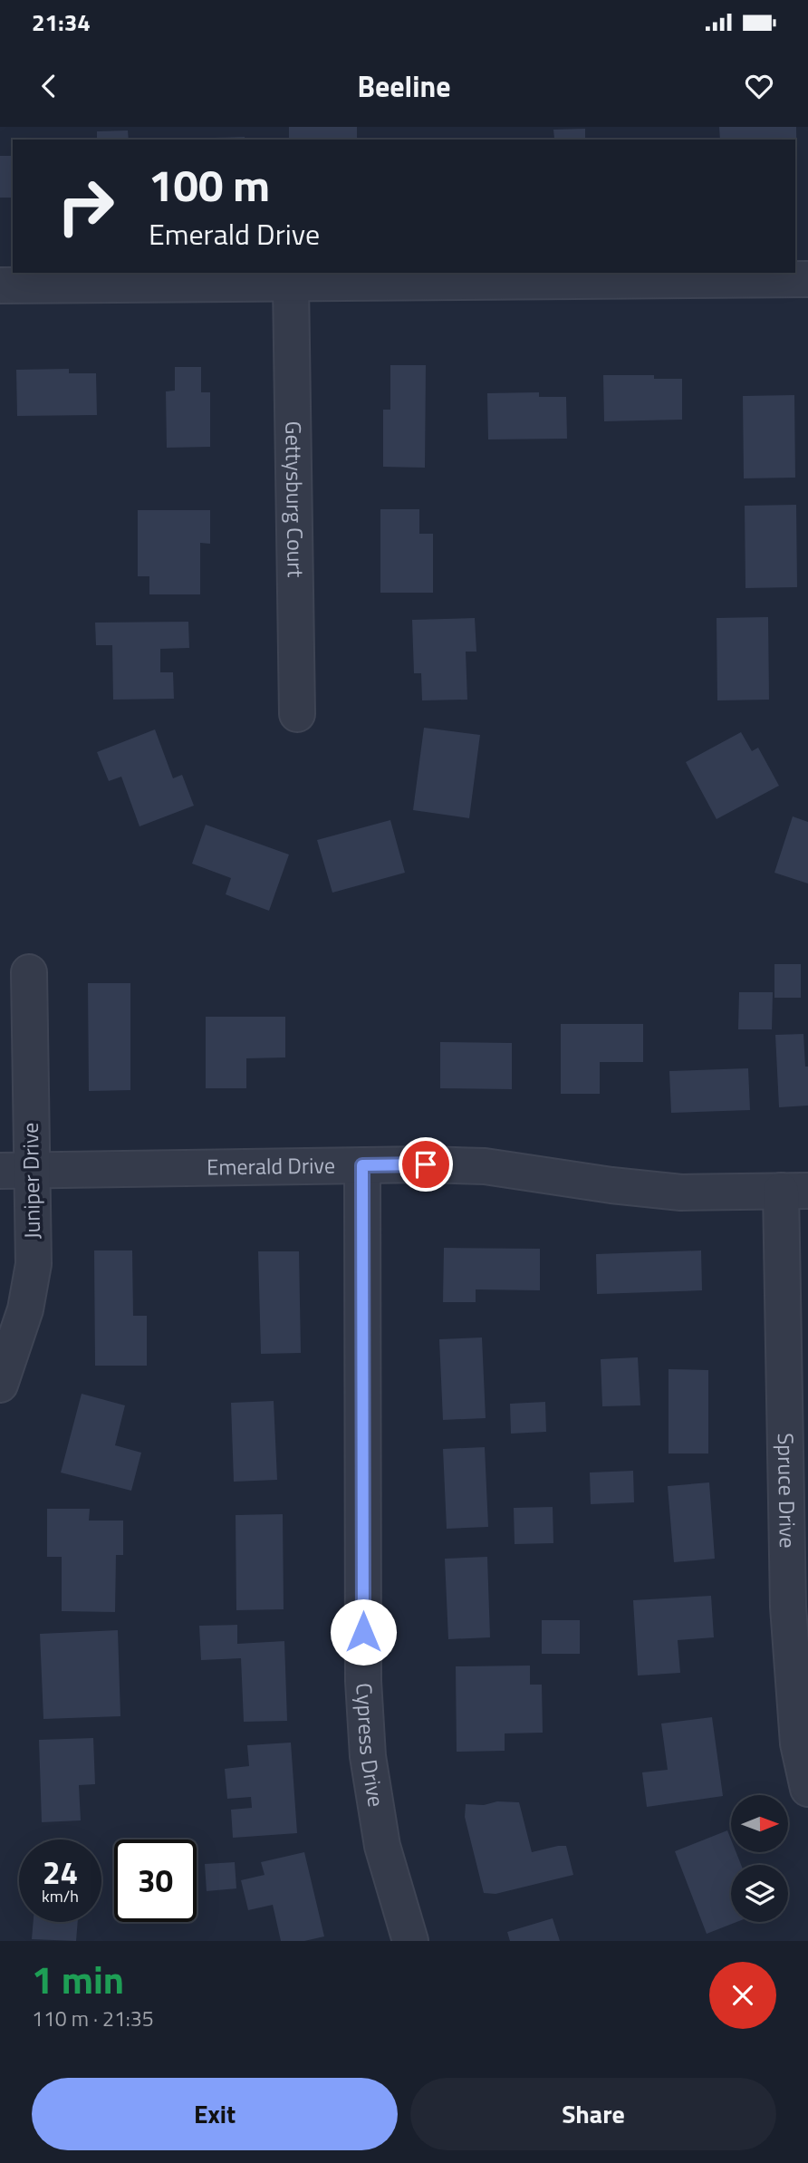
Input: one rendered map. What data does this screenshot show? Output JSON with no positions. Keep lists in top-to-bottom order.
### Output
{
  "streets": {
    "street": [
      "Gettysburg Court",
      "Emerald Drive",
      "Juniper Drive",
      "Spruce Drive",
      "Cypress Drive"
    ]
  },
  "crossings": [
    ["Emerald Drive", "Juniper Drive"],
    ["Emerald Drive", "Spruce Drive"],
    ["Emerald Drive", "Cypress Drive"]
  ],
  "north": "right",
  "page": {
    "status": "21:34",
    "header": "Beeline",
    "turn": ["100 m", "Emerald Drive"],
    "speed": "24 km/h",
    "limit": "30",
    "heading": ["1 min", "110 m · 21:35"],
    "buttons": ["Exit", "Share"]
  }
}
